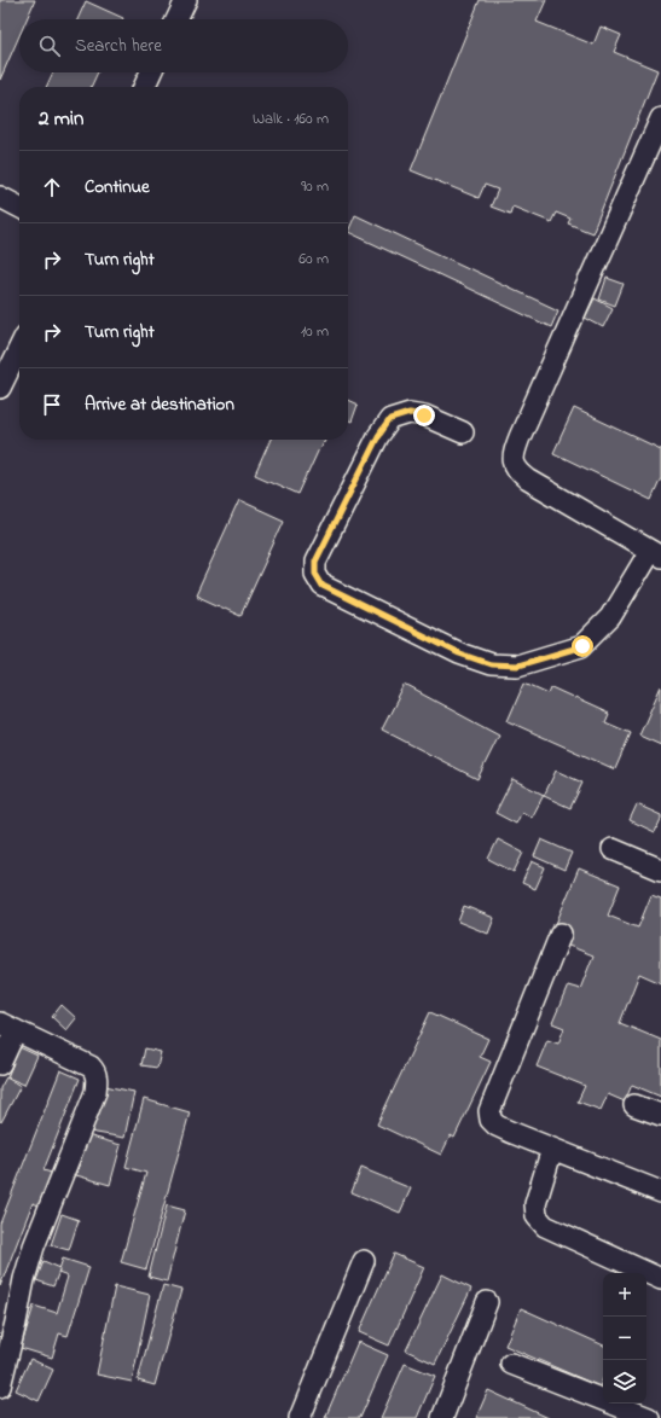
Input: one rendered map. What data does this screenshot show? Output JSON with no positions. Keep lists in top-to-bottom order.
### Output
{
  "page": {
    "search": "Search here",
    "heading": ["2 min", "Walk · 160 m"],
    "list": [
      ["Continue", "90 m"],
      ["Turn right", "60 m"],
      ["Turn right", "10 m"],
      "Arrive at destination"
    ],
    "map_buttons": ["+", "−"]
  }
}
